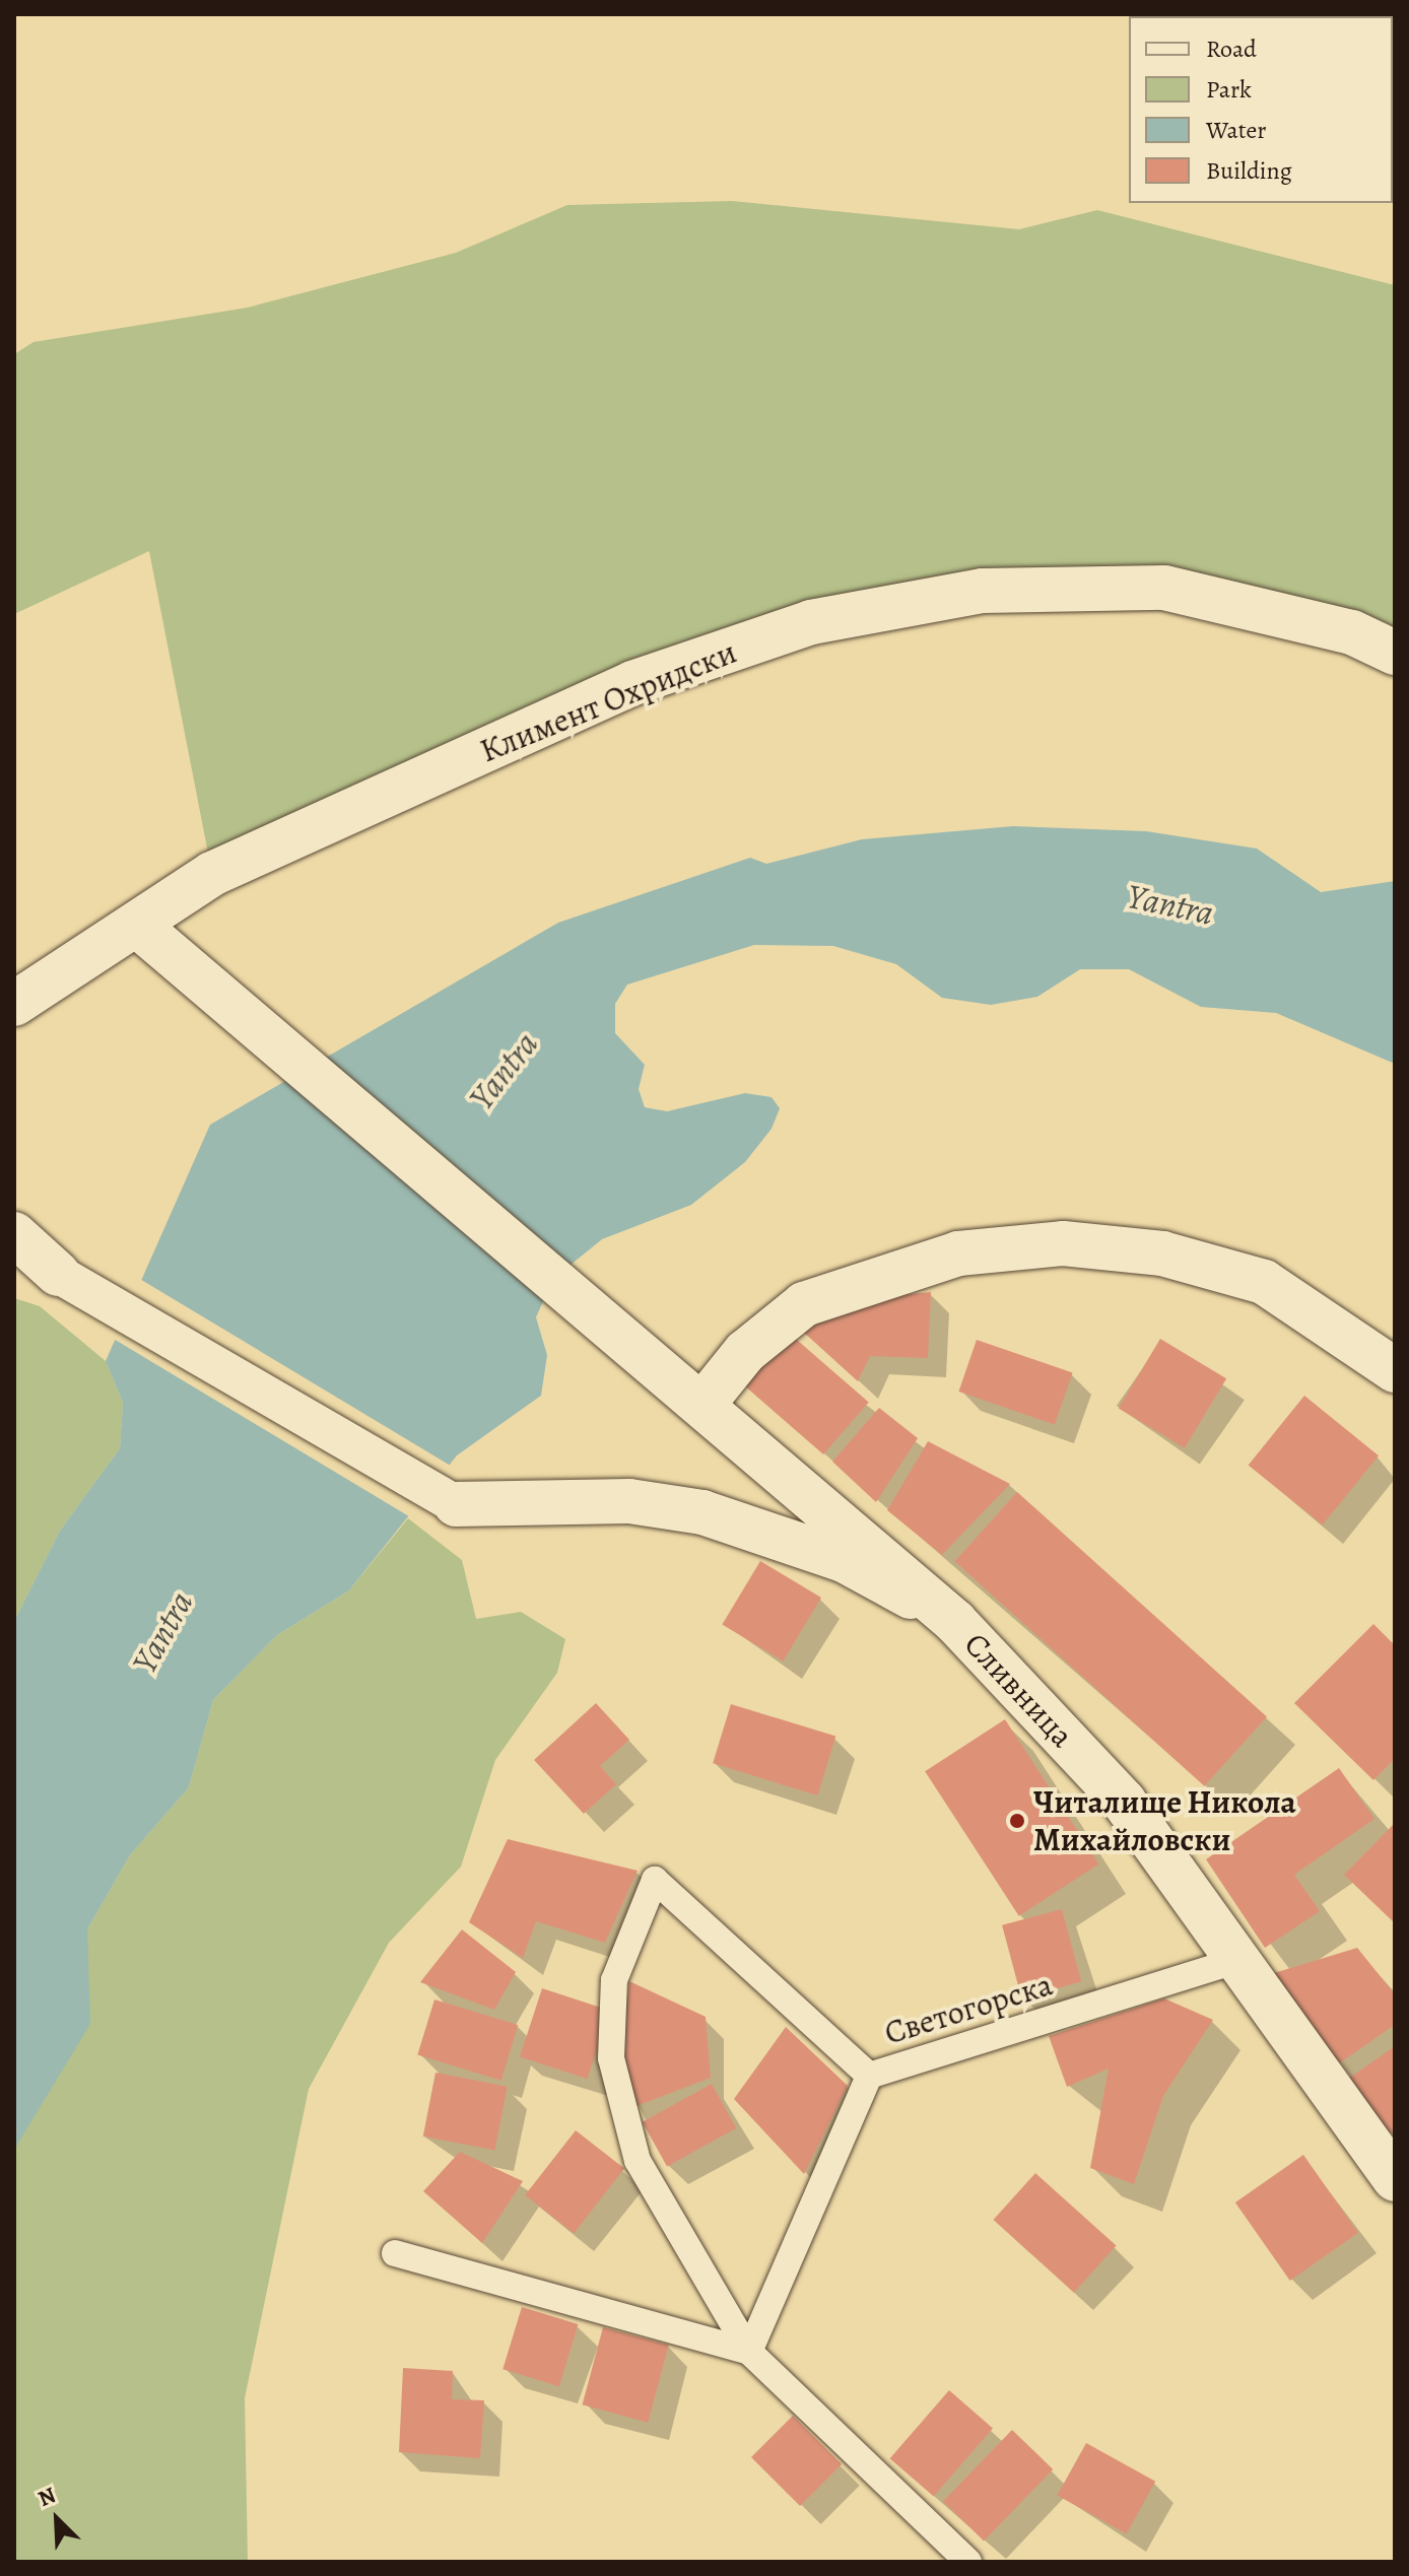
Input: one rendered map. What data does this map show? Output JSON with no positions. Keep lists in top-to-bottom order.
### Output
{
  "streets": {
    "street": ["Климент Охридски", "Сливница"],
    "lane": ["Светогорска"]
  },
  "crossings": [
    ["Сливница", "Светогорска"]
  ],
  "water": ["Yantra"],
  "places": ["Читалище Никола Михайловски"],
  "legend": [
    "Road",
    "Park",
    "Water",
    "Building"
  ],
  "north": "top left"
}
